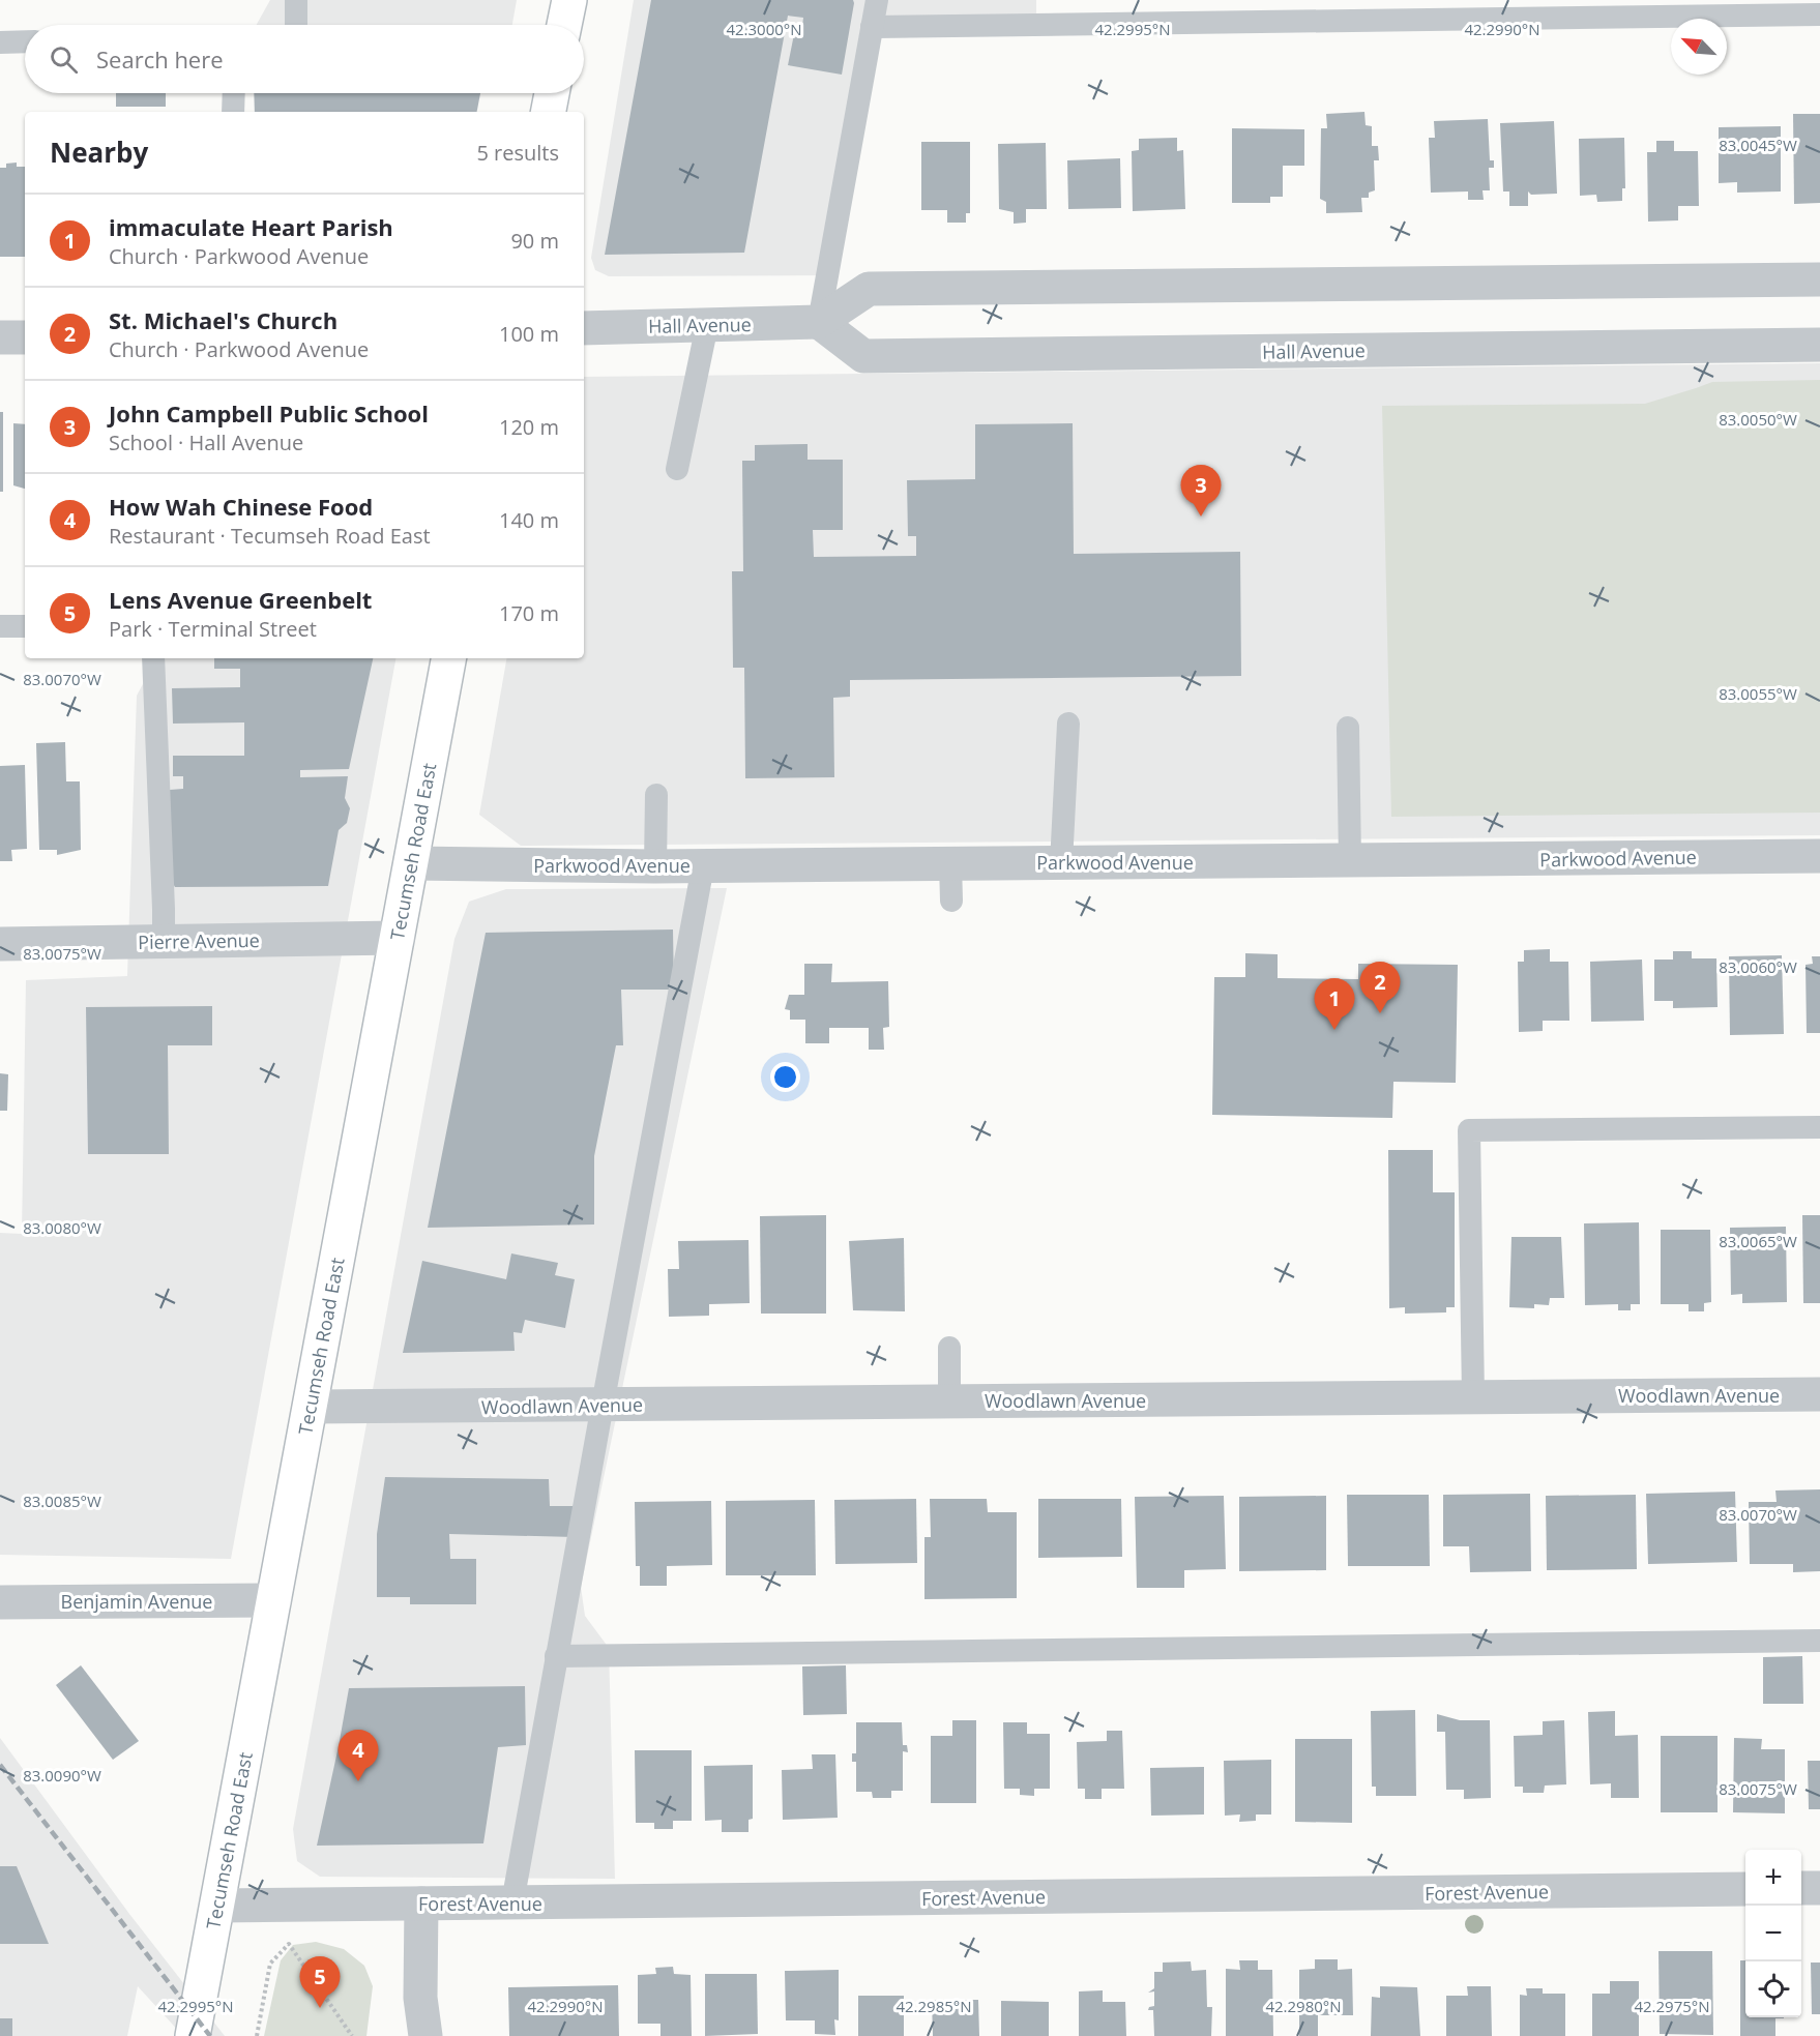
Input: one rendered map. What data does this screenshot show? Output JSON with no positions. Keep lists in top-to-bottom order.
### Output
{
  "streets": {
    "main road": ["Tecumseh Road East"],
    "street": [
      "Hall Avenue",
      "Parkwood Avenue",
      "Pierre Avenue",
      "Woodlawn Avenue",
      "Benjamin Avenue",
      "Forest Avenue"
    ]
  },
  "crossings": [
    ["Tecumseh Road East", "Parkwood Avenue"],
    ["Tecumseh Road East", "Pierre Avenue"],
    ["Tecumseh Road East", "Woodlawn Avenue"],
    ["Tecumseh Road East", "Benjamin Avenue"],
    ["Tecumseh Road East", "Forest Avenue"]
  ],
  "north": "top left",
  "page": {
    "search": "Search here",
    "heading": ["Nearby", "5 results"],
    "list": [
      {
        "mark": "1",
        "name": "immaculate Heart Parish",
        "note": "Church · Parkwood Avenue",
        "value": "90 m"
      },
      {
        "mark": "2",
        "name": "St. Michael's Church",
        "note": "Church · Parkwood Avenue",
        "value": "100 m"
      },
      {
        "mark": "3",
        "name": "John Campbell Public School",
        "note": "School · Hall Avenue",
        "value": "120 m"
      },
      {
        "mark": "4",
        "name": "How Wah Chinese Food",
        "note": "Restaurant · Tecumseh Road East",
        "value": "140 m"
      },
      {
        "mark": "5",
        "name": "Lens Avenue Greenbelt",
        "note": "Park · Terminal Street",
        "value": "170 m"
      }
    ],
    "pins": [
      "3",
      "2",
      "1",
      "4",
      "5"
    ],
    "map_buttons": ["+", "−"]
  },
  "coordinates": [
    "42.3000°N",
    "42.2995°N",
    "42.2990°N",
    "83.0045°W",
    "83.0050°W",
    "83.0070°W",
    "83.0055°W",
    "83.0075°W",
    "83.0060°W",
    "83.0080°W",
    "83.0065°W",
    "83.0085°W",
    "83.0090°W",
    "42.2985°N",
    "42.2980°N",
    "42.2975°N"
  ]
}
